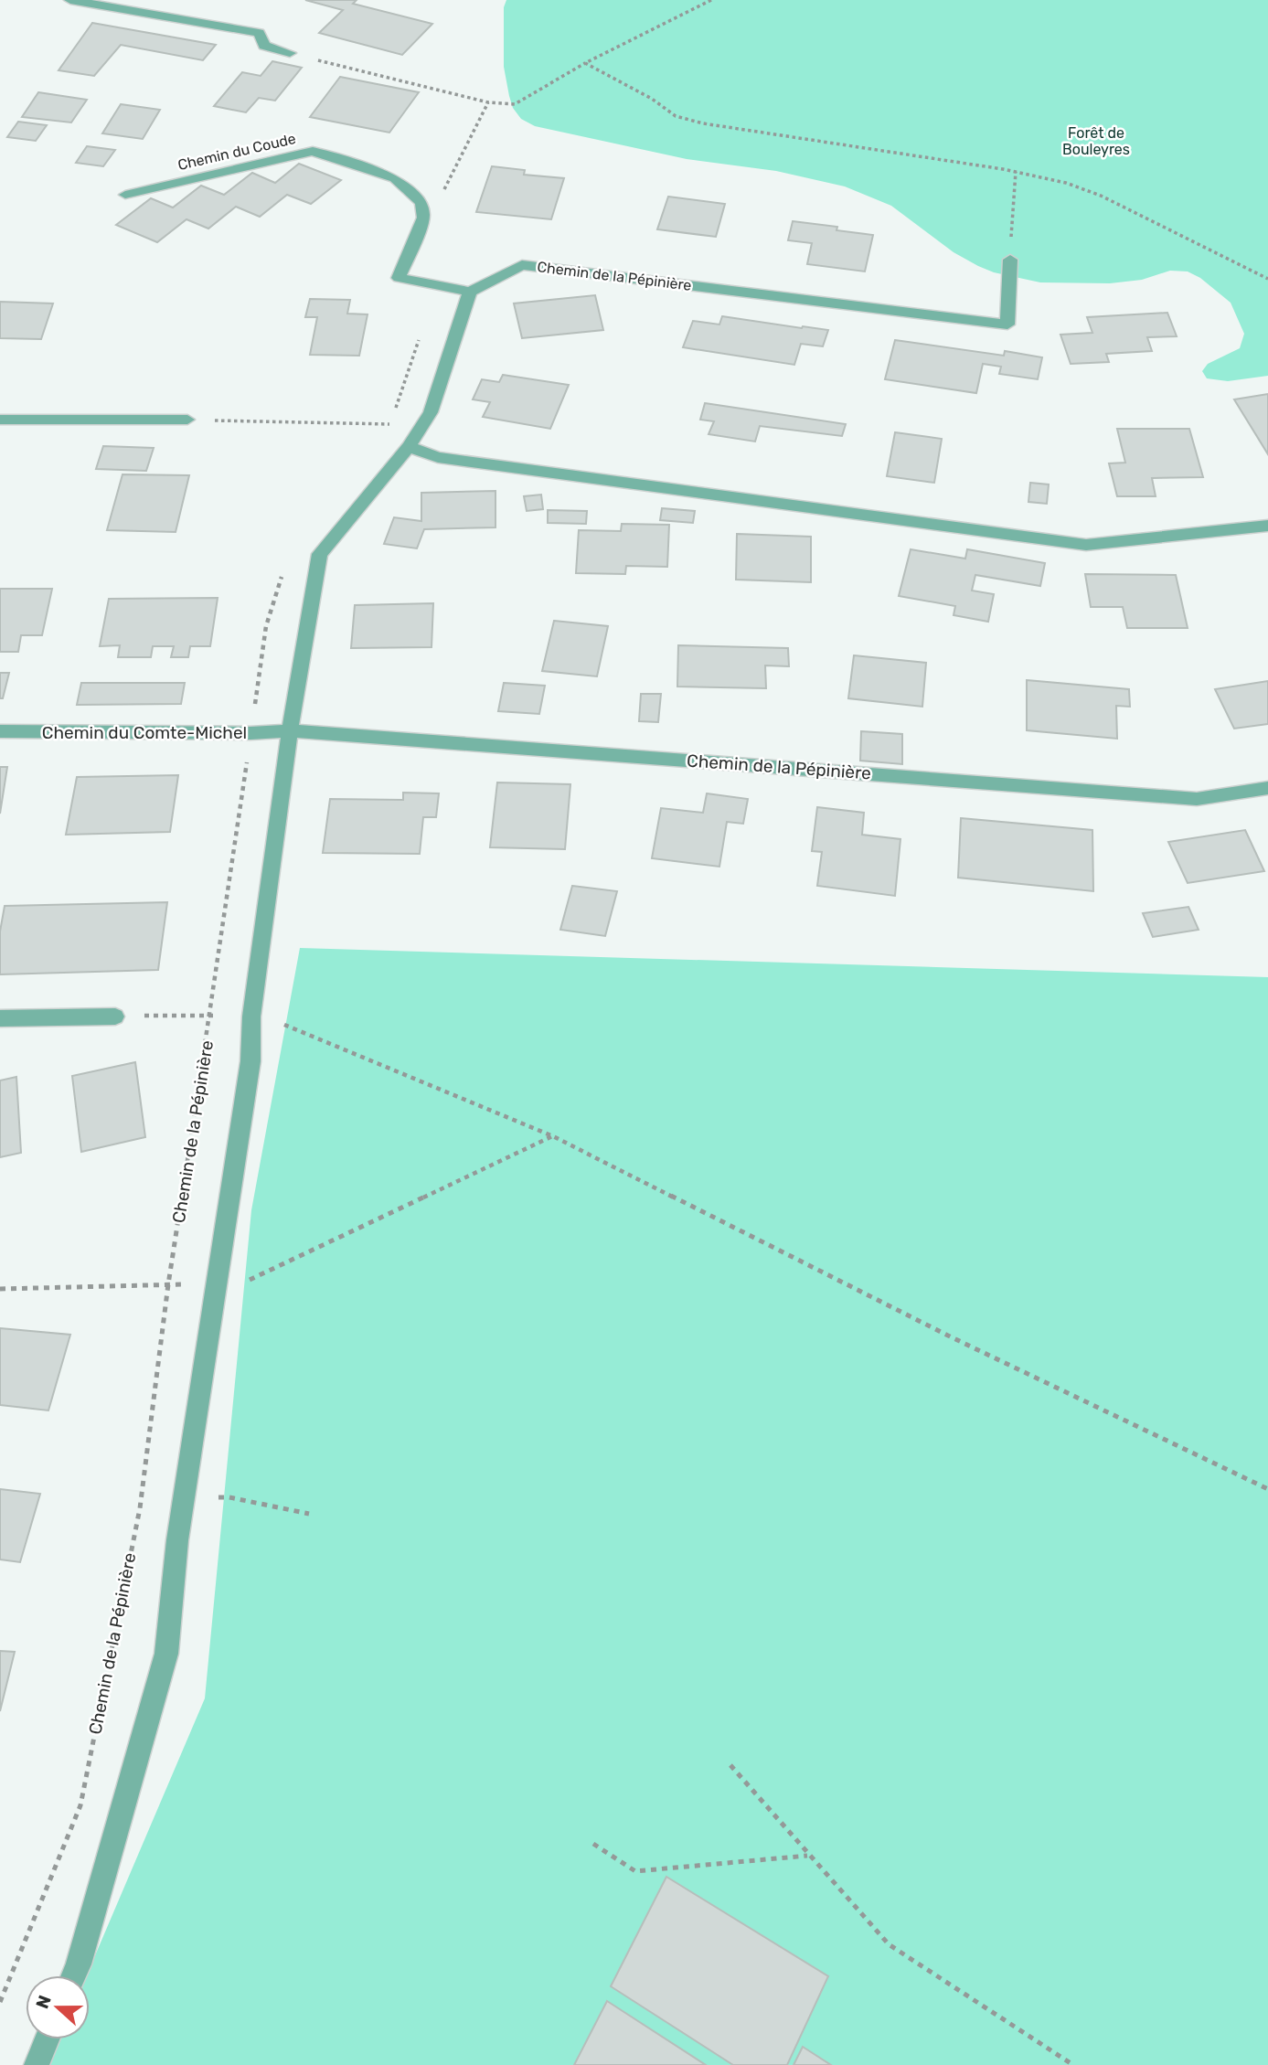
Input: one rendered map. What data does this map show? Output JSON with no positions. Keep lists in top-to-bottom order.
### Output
{
  "streets": {
    "street": ["Chemin du Coude", "Chemin de la Pépinière", "Chemin du Comte-Michel"]
  },
  "crossings": [
    ["Chemin de la Pépinière", "Chemin du Comte-Michel"]
  ],
  "parks": ["Forêt de Bouleyres"],
  "north": "left"
}
